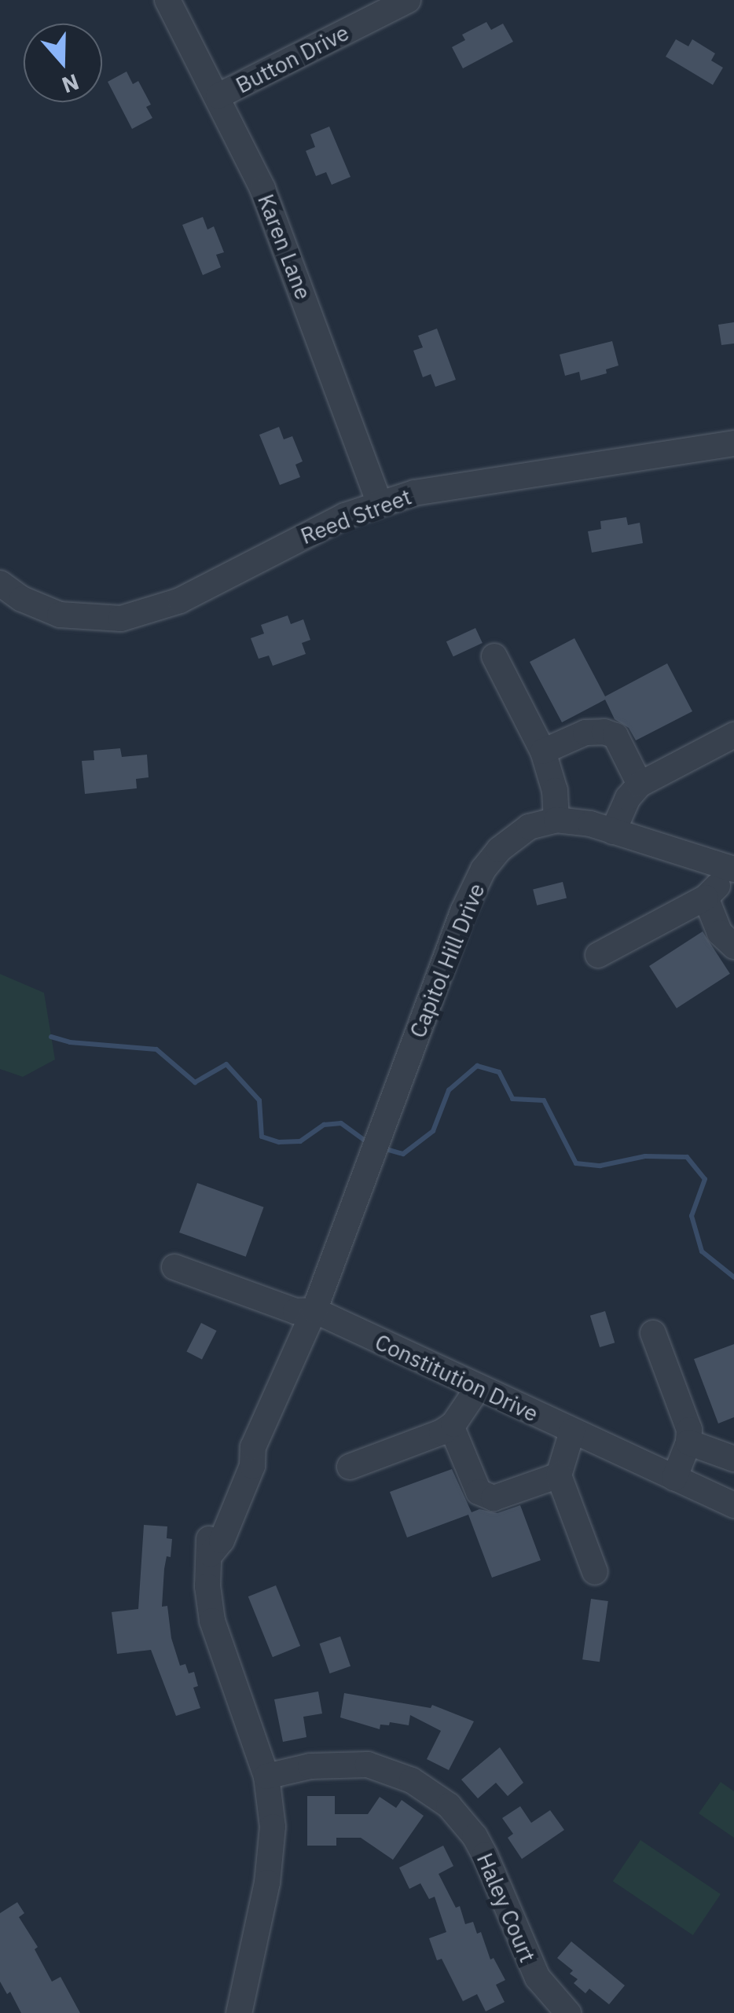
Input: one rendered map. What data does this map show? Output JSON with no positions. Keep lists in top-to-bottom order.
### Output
{
  "streets": {
    "street": [
      "Button Drive",
      "Karen Lane",
      "Reed Street",
      "Capitol Hill Drive",
      "Constitution Drive",
      "Haley Court"
    ]
  },
  "crossings": [
    ["Button Drive", "Karen Lane"],
    ["Karen Lane", "Reed Street"],
    ["Capitol Hill Drive", "Constitution Drive"],
    ["Capitol Hill Drive", "Haley Court"]
  ],
  "north": "bottom"
}
